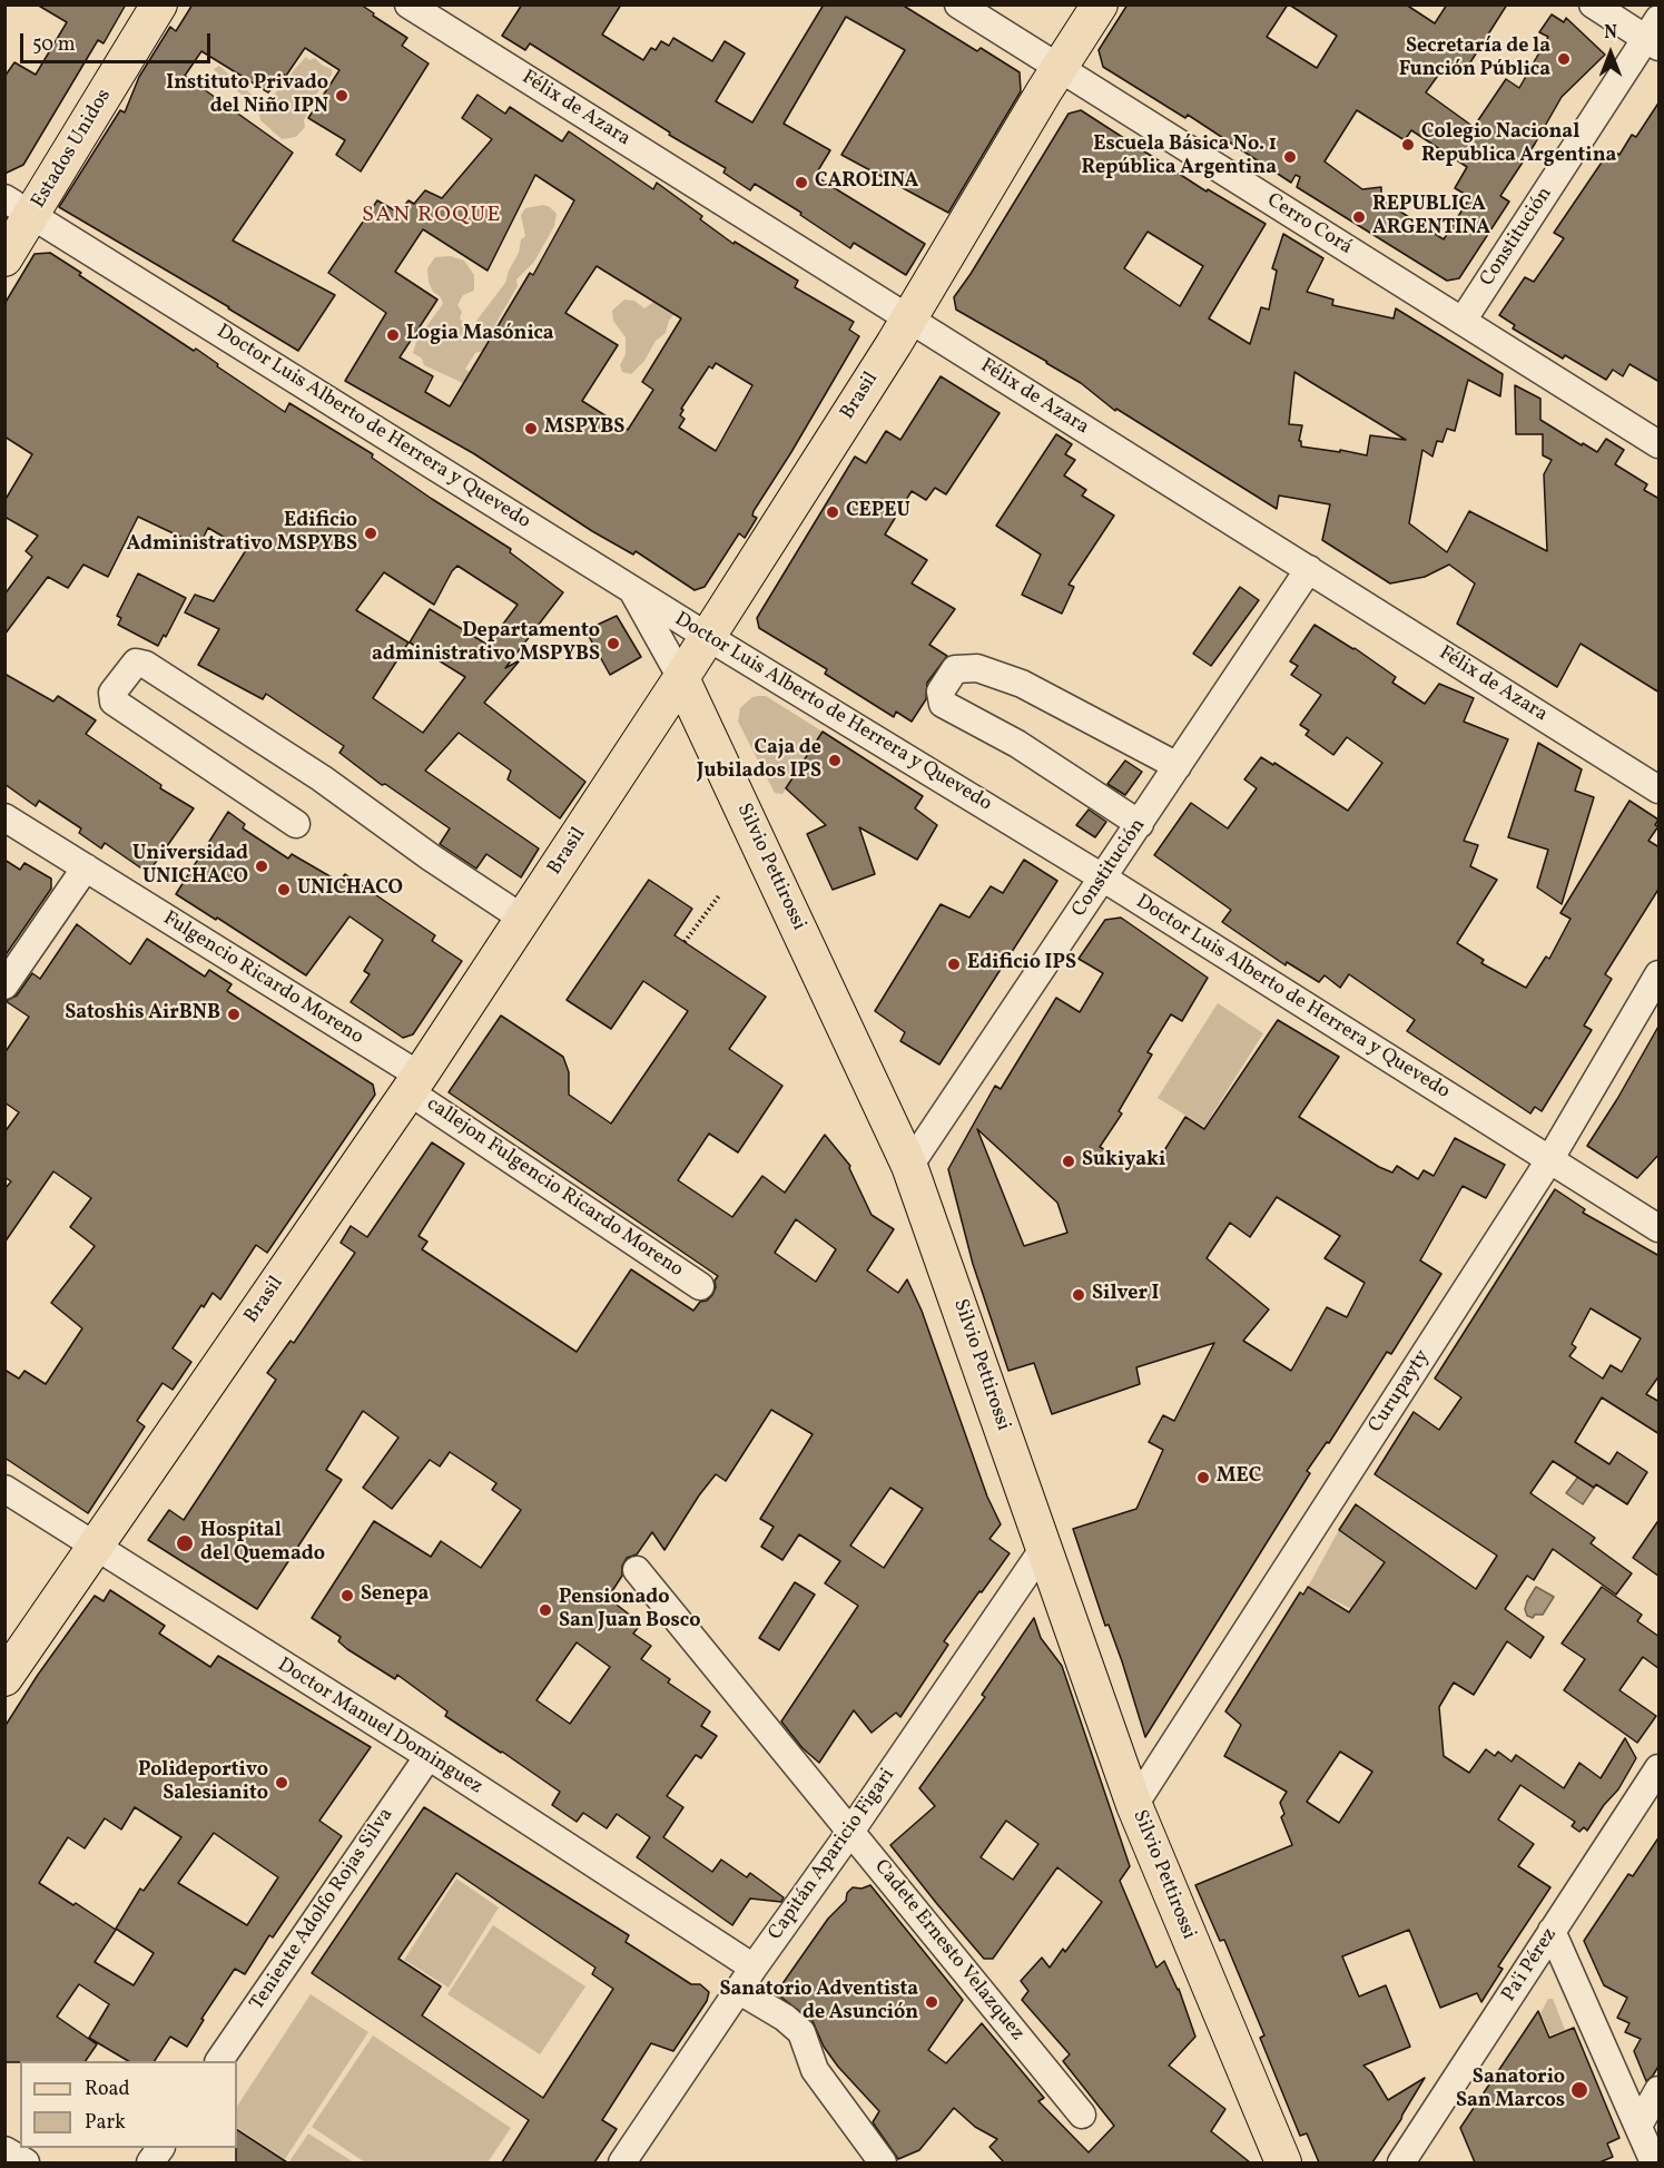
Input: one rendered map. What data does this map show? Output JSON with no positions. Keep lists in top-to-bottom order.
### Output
{
  "streets": {
    "main road": ["Estados Unidos", "Brasil", "Silvio Pettirossi"],
    "street": [
      "Félix de Azara",
      "Cerro Corá",
      "Constitución",
      "Doctor Luis Alberto de Herrera y Quevedo",
      "Fulgencio Ricardo Moreno",
      "callejon Fulgencio Ricardo Moreno",
      "Curupayty",
      "Doctor Manuel Dominguez",
      "Capitán Aparicio Figari",
      "Teniente Adolfo Rojas Silva",
      "Cadete Ernesto Velazquez",
      "Pa'i Pérez"
    ]
  },
  "crossings": [
    ["Félix de Azara", "Constitución"],
    ["Félix de Azara", "Brasil"],
    ["Estados Unidos", "Doctor Luis Alberto de Herrera y Quevedo"],
    ["Cerro Corá", "Constitución"],
    ["Cerro Corá", "Brasil"],
    ["Constitución", "Doctor Luis Alberto de Herrera y Quevedo"],
    ["Constitución", "Silvio Pettirossi"],
    ["Brasil", "Doctor Luis Alberto de Herrera y Quevedo"],
    ["Brasil", "Silvio Pettirossi"],
    ["Brasil", "Fulgencio Ricardo Moreno"],
    ["Brasil", "callejon Fulgencio Ricardo Moreno"],
    ["Brasil", "Doctor Manuel Dominguez"],
    ["Doctor Luis Alberto de Herrera y Quevedo", "Silvio Pettirossi"],
    ["Doctor Luis Alberto de Herrera y Quevedo", "Curupayty"],
    ["Silvio Pettirossi", "Curupayty"],
    ["Silvio Pettirossi", "Capitán Aparicio Figari"],
    ["Fulgencio Ricardo Moreno", "callejon Fulgencio Ricardo Moreno"],
    ["Doctor Manuel Dominguez", "Capitán Aparicio Figari"],
    ["Doctor Manuel Dominguez", "Teniente Adolfo Rojas Silva"],
    ["Capitán Aparicio Figari", "Cadete Ernesto Velazquez"]
  ],
  "districts": ["SAN ROQUE"],
  "places": [
    "Secretaría de la Función Pública",
    "Instituto Privado del Niño IPN",
    "Colegio Nacional Republica Argentina",
    "Escuela Básica No. 1 República Argentina",
    "CAROLINA",
    "REPUBLICA ARGENTINA",
    "Logia Masónica",
    "MSPYBS",
    "CEPEU",
    "Edificio Administrativo MSPYBS",
    "Departamento administrativo MSPYBS",
    "Caja de Jubilados IPS",
    "Universidad UNICHACO",
    "UNICHACO",
    "Edificio IPS",
    "Satoshis AirBNB",
    "Sukiyaki",
    "Silver I",
    "MEC",
    "Hospital del Quemado",
    "Senepa",
    "Pensionado San Juan Bosco",
    "Polideportivo Salesianito",
    "Sanatorio Adventista de Asunción",
    "Sanatorio San Marcos"
  ],
  "legend": ["Road", "Park"],
  "scale_bar": "50 m",
  "north": "top"
}
